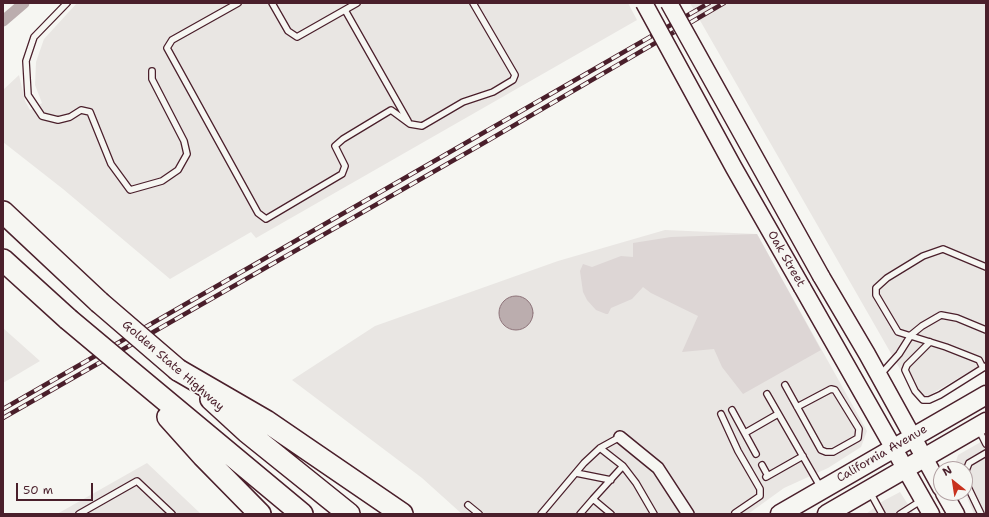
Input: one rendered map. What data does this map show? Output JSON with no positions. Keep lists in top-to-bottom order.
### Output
{
  "streets": {
    "highway": ["Golden State Highway"],
    "main road": ["Oak Street", "California Avenue"]
  },
  "crossings": [
    ["Oak Street", "California Avenue"]
  ],
  "scale_bar": "50 m",
  "north": "top left"
}
